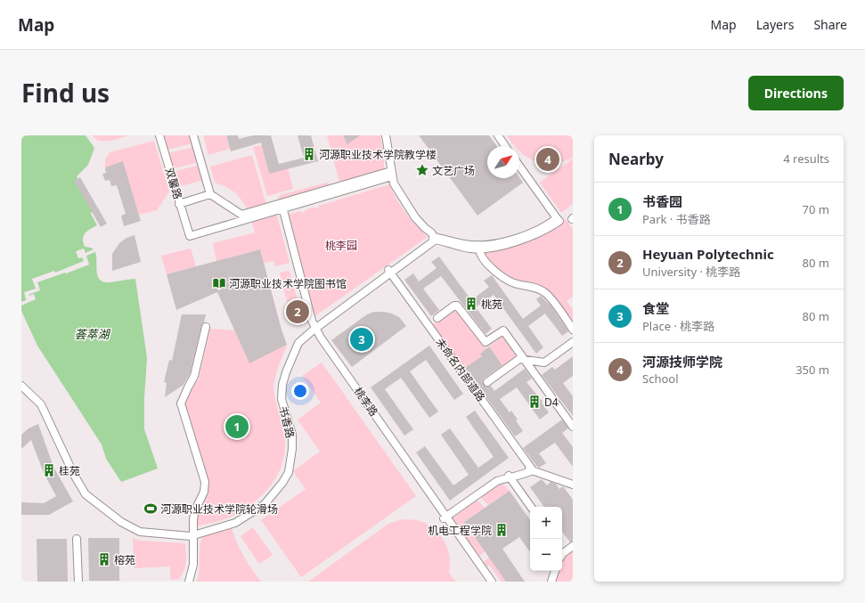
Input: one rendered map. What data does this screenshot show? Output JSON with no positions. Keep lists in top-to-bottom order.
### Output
{
  "streets": {
    "street": [
      "双馨路",
      "未命名内部道路",
      "桃李路",
      "书香路"
    ]
  },
  "crossings": [
    ["未命名内部道路", "书香路"],
    ["桃李路", "书香路"]
  ],
  "water": ["荟萃湖"],
  "parks": ["桃李园"],
  "places": {
    "building": [
      "河源职业技术学院教学楼",
      "桃苑",
      "D4",
      "桂苑",
      "机电工程学院",
      "榕苑"
    ],
    "place": ["文艺广场"],
    "library": ["河源职业技术学院图书馆"],
    "sports": ["河源职业技术学院轮滑场"]
  },
  "north": "top right",
  "page": {
    "header": "Map",
    "nav": ["Map", "Layers", "Share"],
    "title": "Find us",
    "buttons": "Directions",
    "heading": ["Nearby", "4 results"],
    "pins": [
      "4",
      "2",
      "3",
      "1"
    ],
    "list": [
      {
        "mark": "1",
        "name": "书香园",
        "note": "Park · 书香路",
        "value": "70 m"
      },
      {
        "mark": "2",
        "name": "Heyuan Polytechnic",
        "note": "University · 桃李路",
        "value": "80 m"
      },
      {
        "mark": "3",
        "name": "食堂",
        "note": "Place · 桃李路",
        "value": "80 m"
      },
      {
        "mark": "4",
        "name": "河源技师学院",
        "note": "School",
        "value": "350 m"
      }
    ],
    "map_buttons": ["+", "−"]
  }
}
